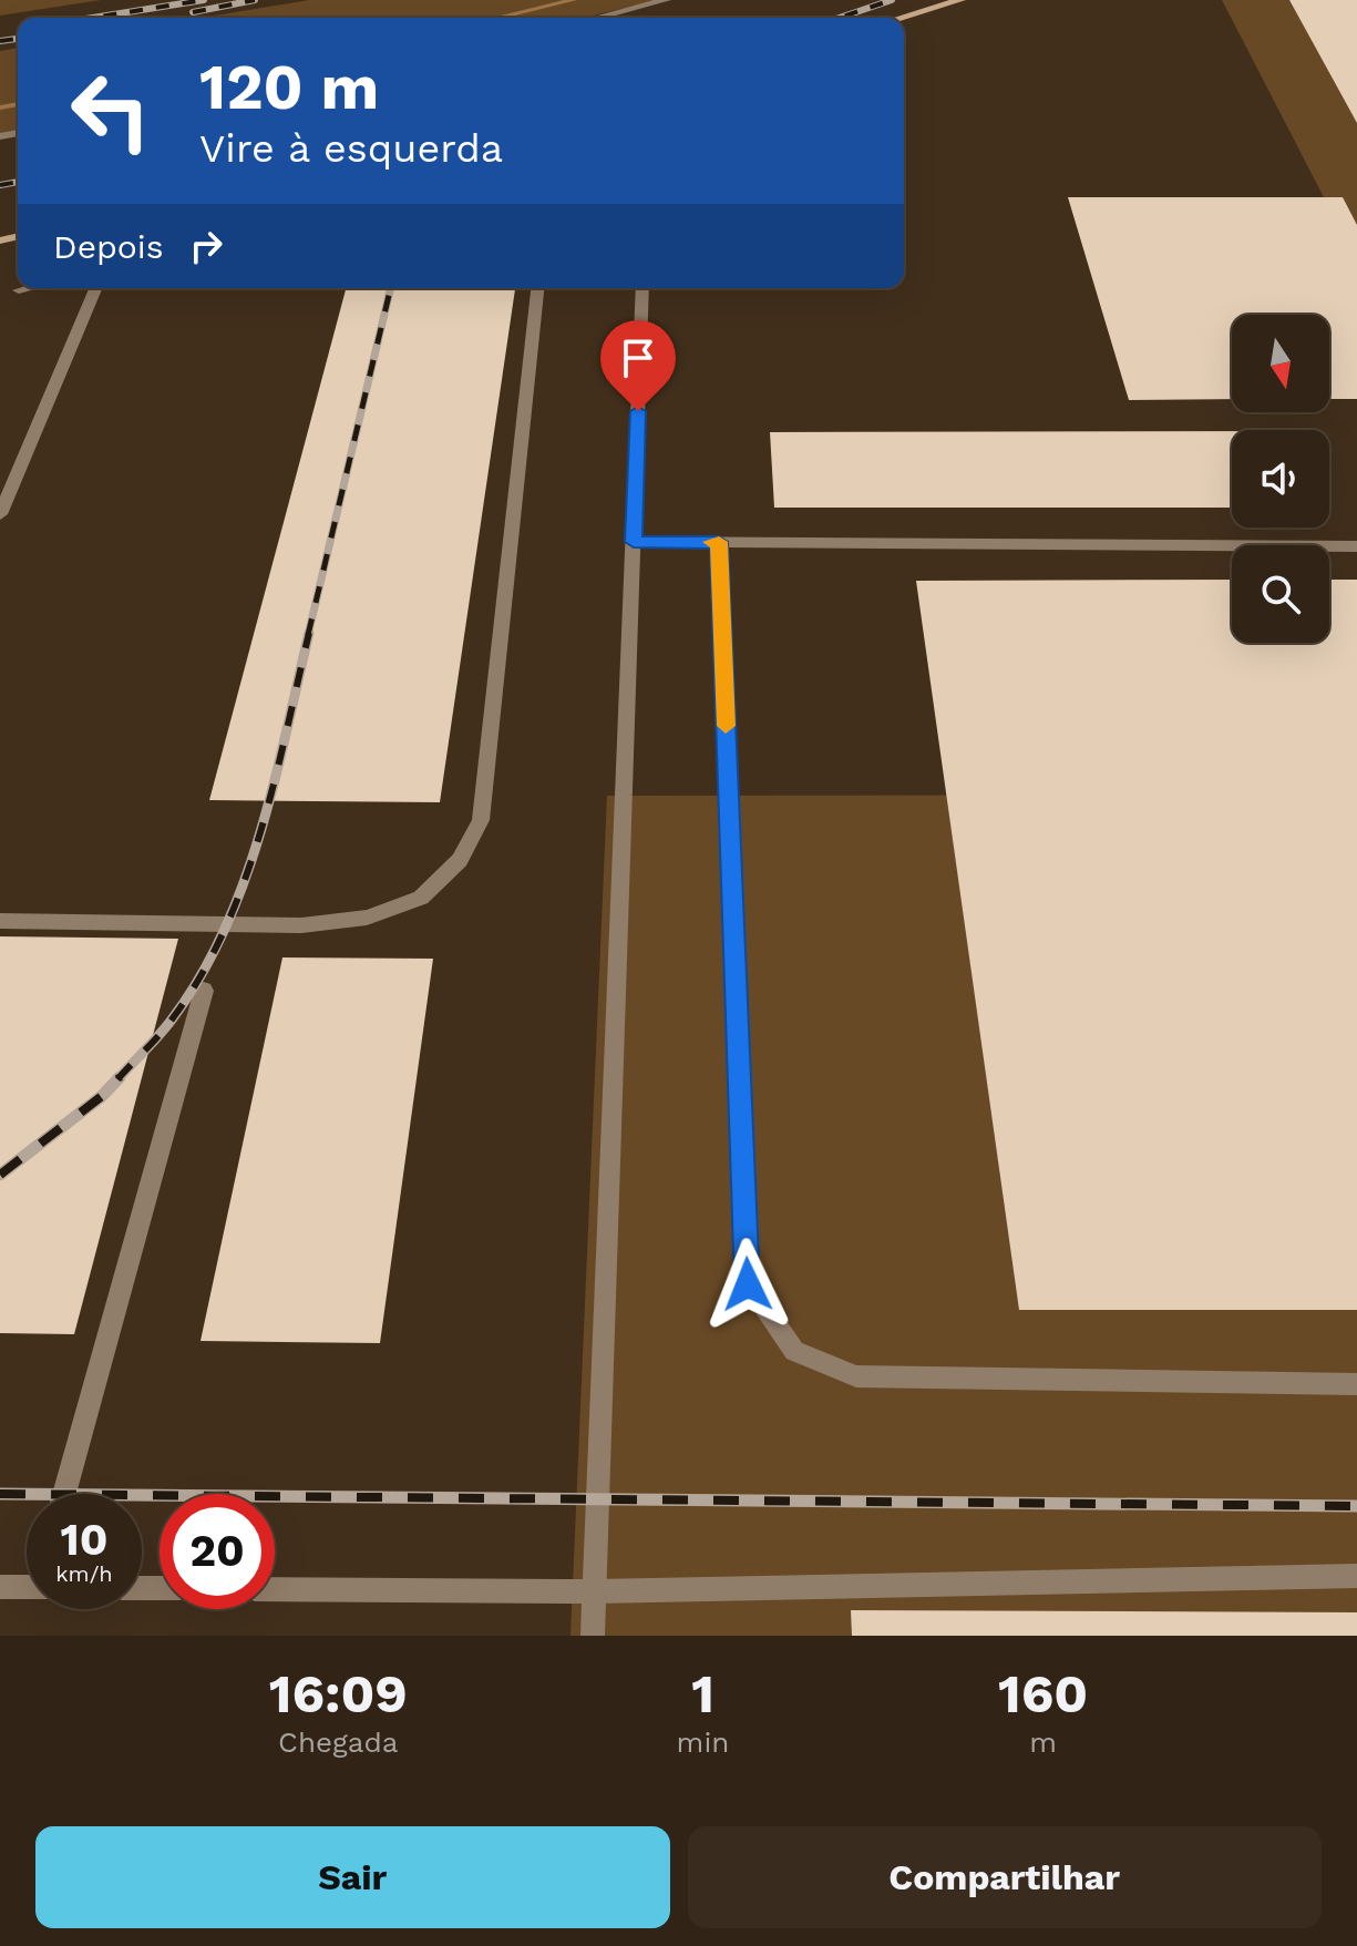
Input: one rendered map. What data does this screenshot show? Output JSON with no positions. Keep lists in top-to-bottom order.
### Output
{
  "north": "bottom",
  "page": {
    "turn": ["120 m", "Vire à esquerda"],
    "then": "Depois",
    "speed": "10 km/h",
    "limit": "20",
    "eta": [
      "16:09",
      "Chegada",
      "1",
      "min",
      "160",
      "m"
    ],
    "buttons": ["Sair", "Compartilhar"]
  }
}
